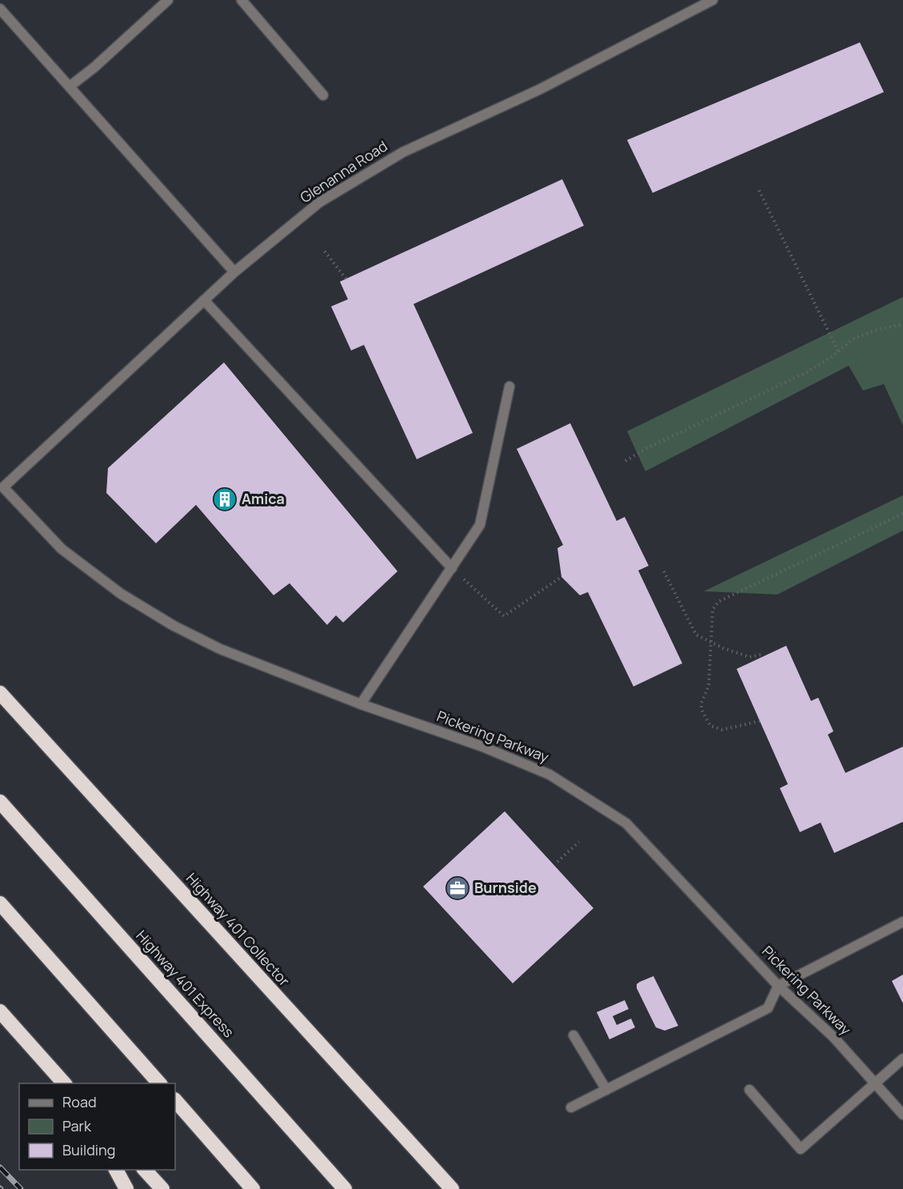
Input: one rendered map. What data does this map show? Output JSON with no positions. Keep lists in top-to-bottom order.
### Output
{
  "streets": {
    "highway": ["Highway 401 Collector", "Highway 401 Express"],
    "street": ["Glenanna Road", "Pickering Parkway"]
  },
  "crossings": [
    ["Glenanna Road", "Pickering Parkway"]
  ],
  "places": {
    "building": ["Amica"],
    "office": ["Burnside"]
  },
  "legend": ["Road", "Park", "Building"]
}
